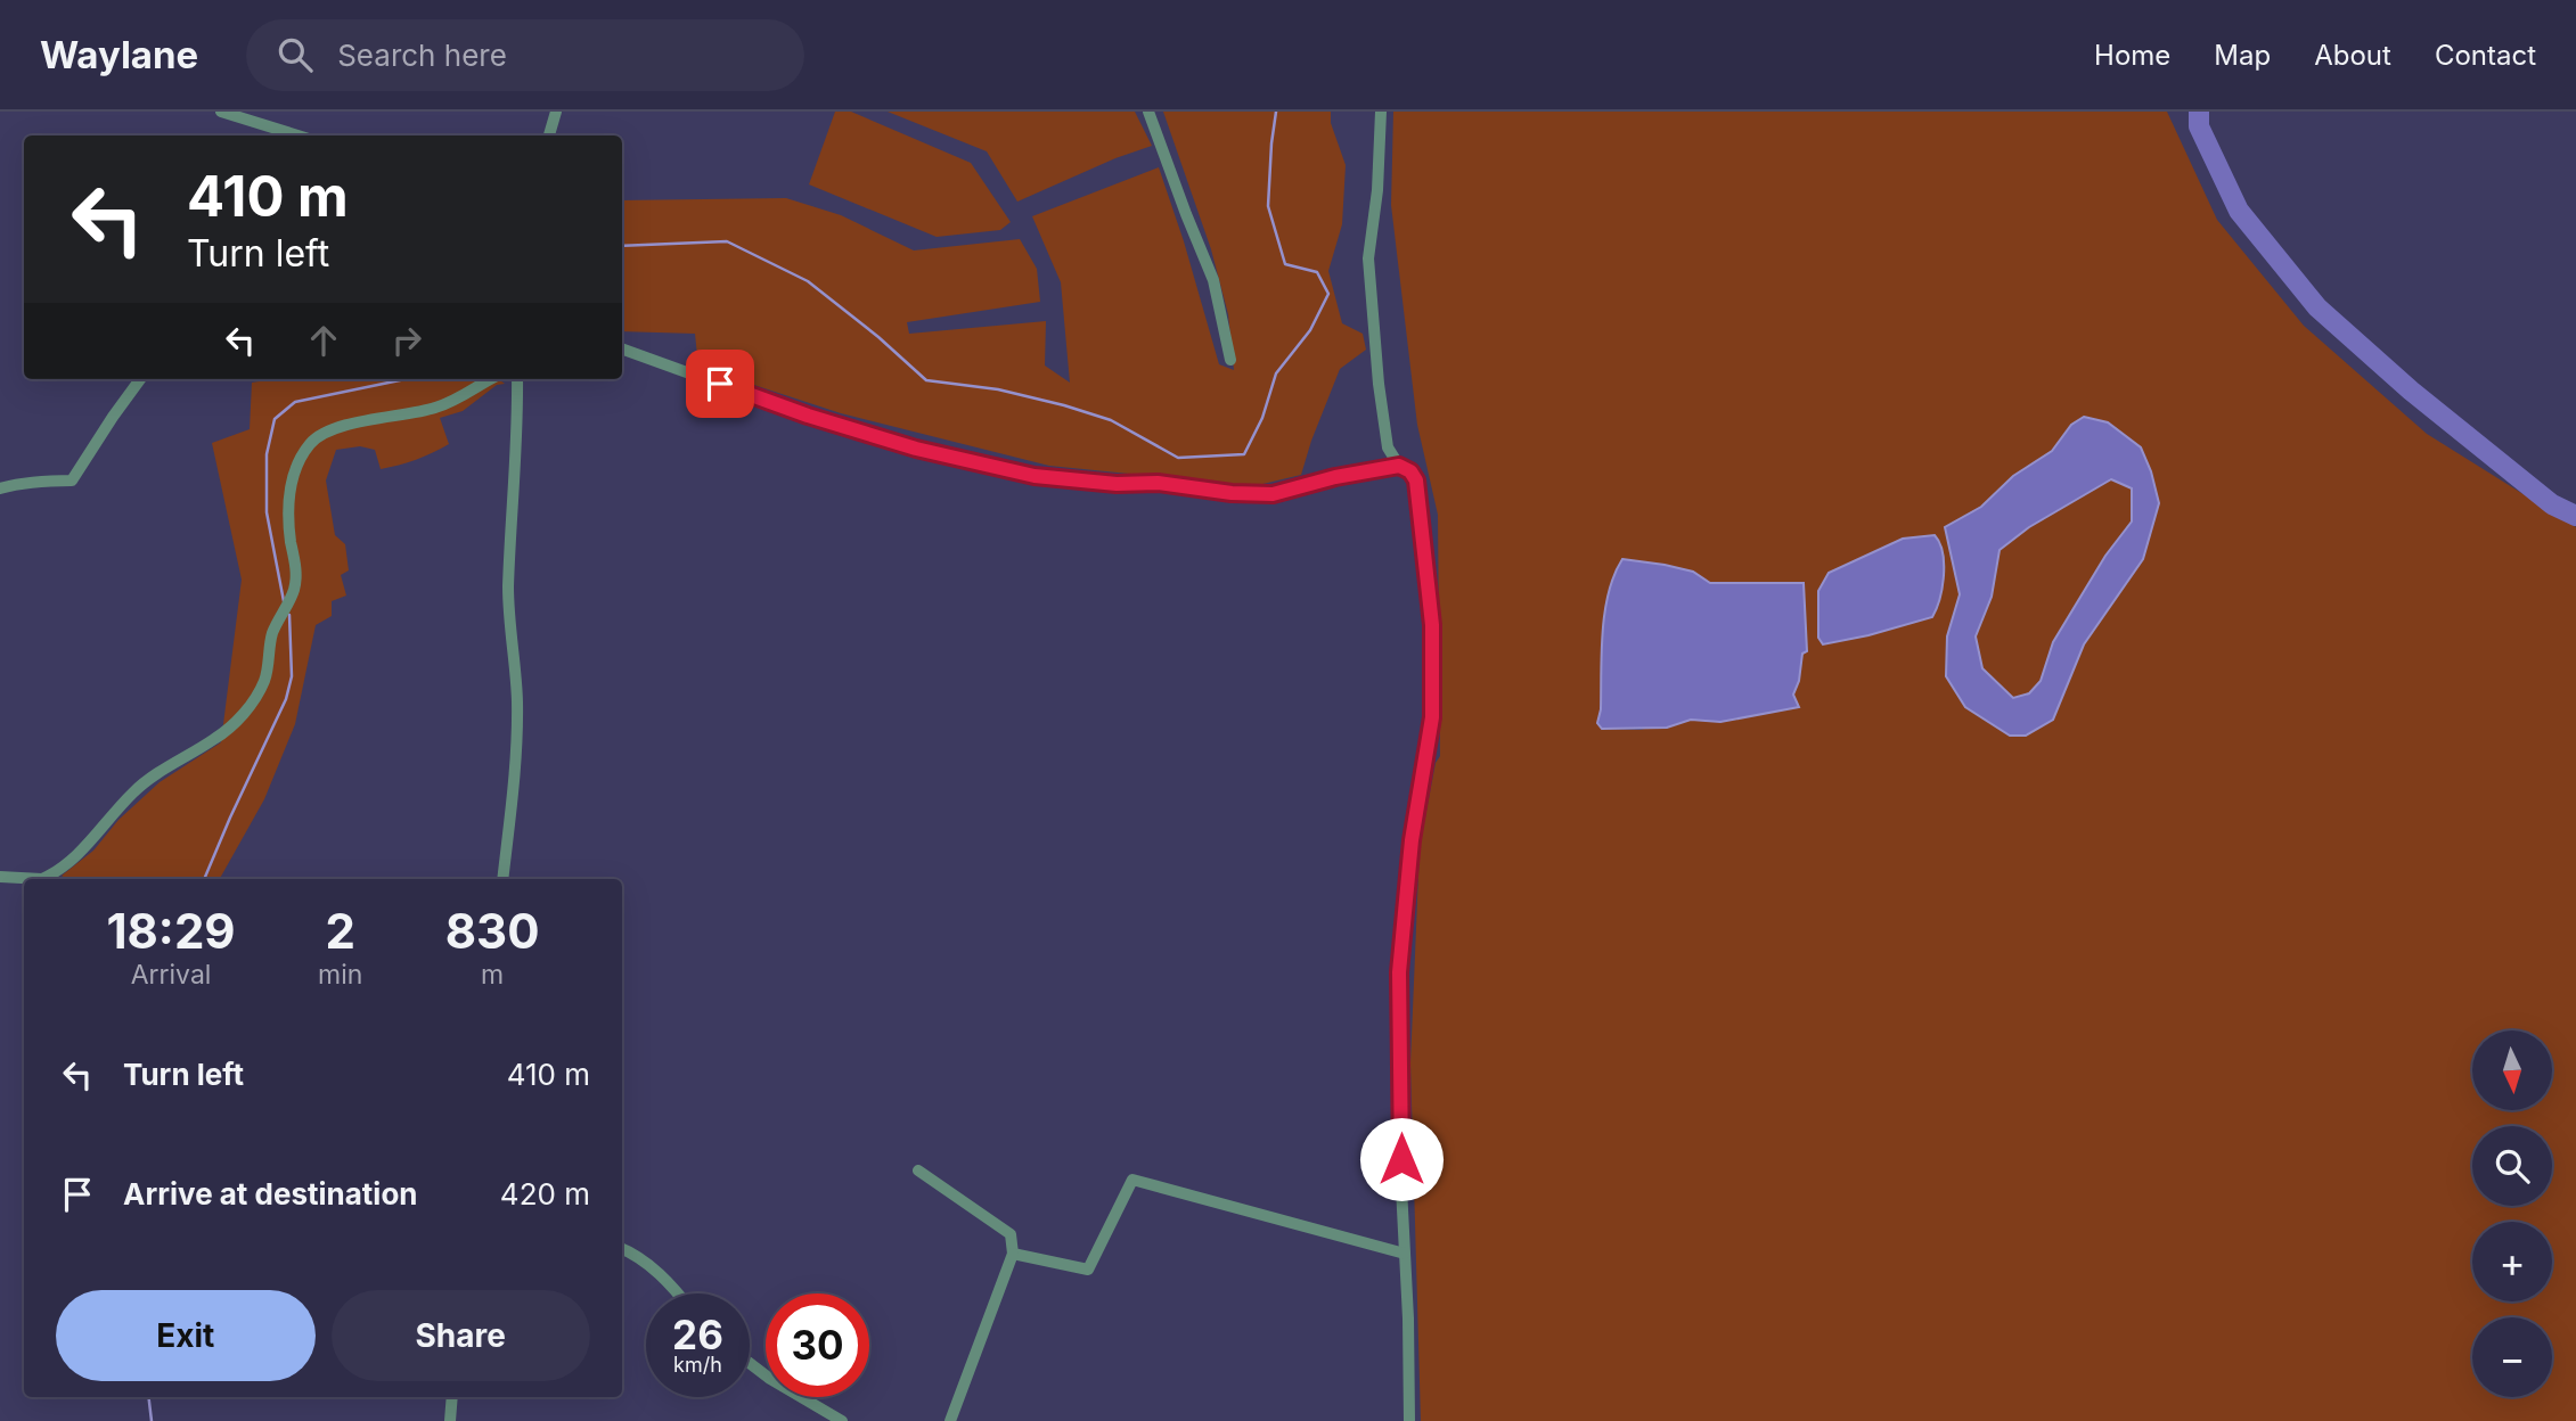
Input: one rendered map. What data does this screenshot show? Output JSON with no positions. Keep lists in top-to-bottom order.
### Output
{
  "north": "bottom",
  "page": {
    "header": "Waylane",
    "search": "Search here",
    "nav": [
      "Home",
      "Map",
      "About",
      "Contact"
    ],
    "turn": ["410 m", "Turn left"],
    "eta": [
      "18:29",
      "Arrival",
      "2",
      "min",
      "830",
      "m"
    ],
    "list": [
      {
        "name": "Turn left",
        "value": "410 m"
      },
      {
        "name": "Arrive at destination",
        "value": "420 m"
      }
    ],
    "map_buttons": ["+", "−"],
    "buttons": ["Exit", "Share"],
    "speed": "26 km/h",
    "limit": "30"
  }
}
